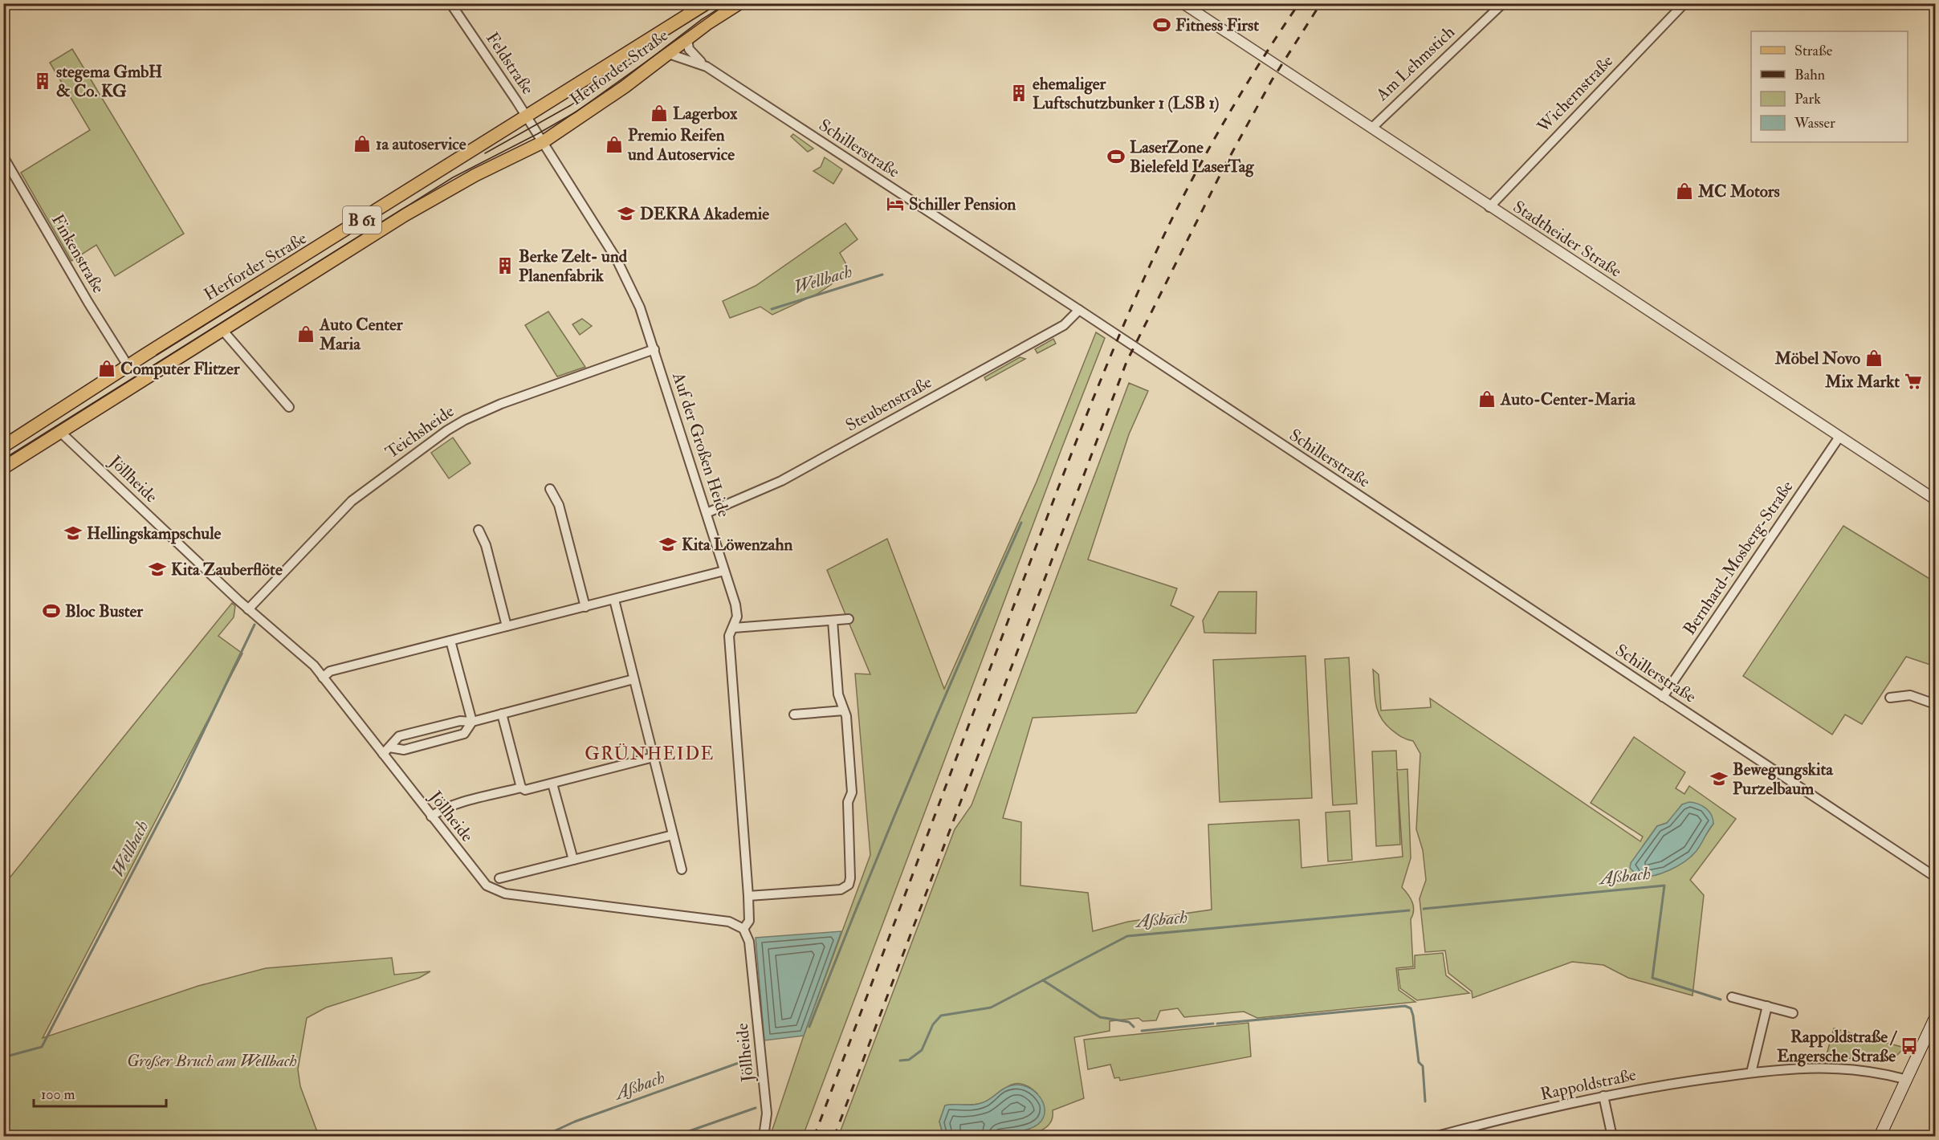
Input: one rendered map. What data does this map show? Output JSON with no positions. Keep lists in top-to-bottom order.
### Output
{
  "streets": {
    "main road": ["Herforder Straße", "B 61"],
    "street": [
      "Feldstraße",
      "Am Lehmstich",
      "Wichernstraße",
      "Schillerstraße",
      "Stadtheider Straße",
      "Finkenstraße",
      "Steubenstraße",
      "Teichsheide",
      "Auf der Großen Heide",
      "Jöllheide",
      "Bernhard-Mosberg-Straße",
      "Rappoldstraße"
    ]
  },
  "crossings": [
    ["Feldstraße", "Herforder Straße"],
    ["Am Lehmstich", "Stadtheider Straße"],
    ["Herforder Straße", "Schillerstraße"],
    ["Herforder Straße", "Finkenstraße"],
    ["Herforder Straße", "Auf der Großen Heide"],
    ["Herforder Straße", "Jöllheide"],
    ["Wichernstraße", "Stadtheider Straße"],
    ["Schillerstraße", "Steubenstraße"],
    ["Schillerstraße", "Bernhard-Mosberg-Straße"],
    ["Stadtheider Straße", "Bernhard-Mosberg-Straße"],
    ["Steubenstraße", "Auf der Großen Heide"],
    ["Teichsheide", "Auf der Großen Heide"],
    ["Teichsheide", "Jöllheide"],
    ["Auf der Großen Heide", "Jöllheide"]
  ],
  "districts": ["GRÜNHEIDE"],
  "water": ["Wellbach", "Aßbach"],
  "parks": ["Großer Bruch am Wellbach"],
  "places": {
    "sports": ["Fitness First", "LaserZone Bielefeld LaserTag", "Bloc Buster"],
    "building": ["stegema GmbH & Co. KG", "ehemaliger Luftschutzbunker 1 (LSB 1)", "Berke Zelt- und Planenfabrik"],
    "shop": [
      "Lagerbox",
      "1a autoservice",
      "Premio Reifen und Autoservice",
      "MC Motors",
      "Auto Center Maria",
      "Möbel Novo",
      "Computer Flitzer",
      "Auto-Center-Maria"
    ],
    "hotel": ["Schiller Pension"],
    "school or university": [
      "DEKRA Akademie",
      "Hellingskampschule",
      "Kita Löwenzahn",
      "Kita Zauberflöte",
      "Bewegungskita Purzelbaum"
    ],
    "supermarket": ["Mix Markt"],
    "bus stop": ["Rappoldstraße / Engersche Straße"]
  },
  "legend": [
    "Straße",
    "Bahn",
    "Park",
    "Wasser"
  ],
  "scale_bar": "100 m"
}
